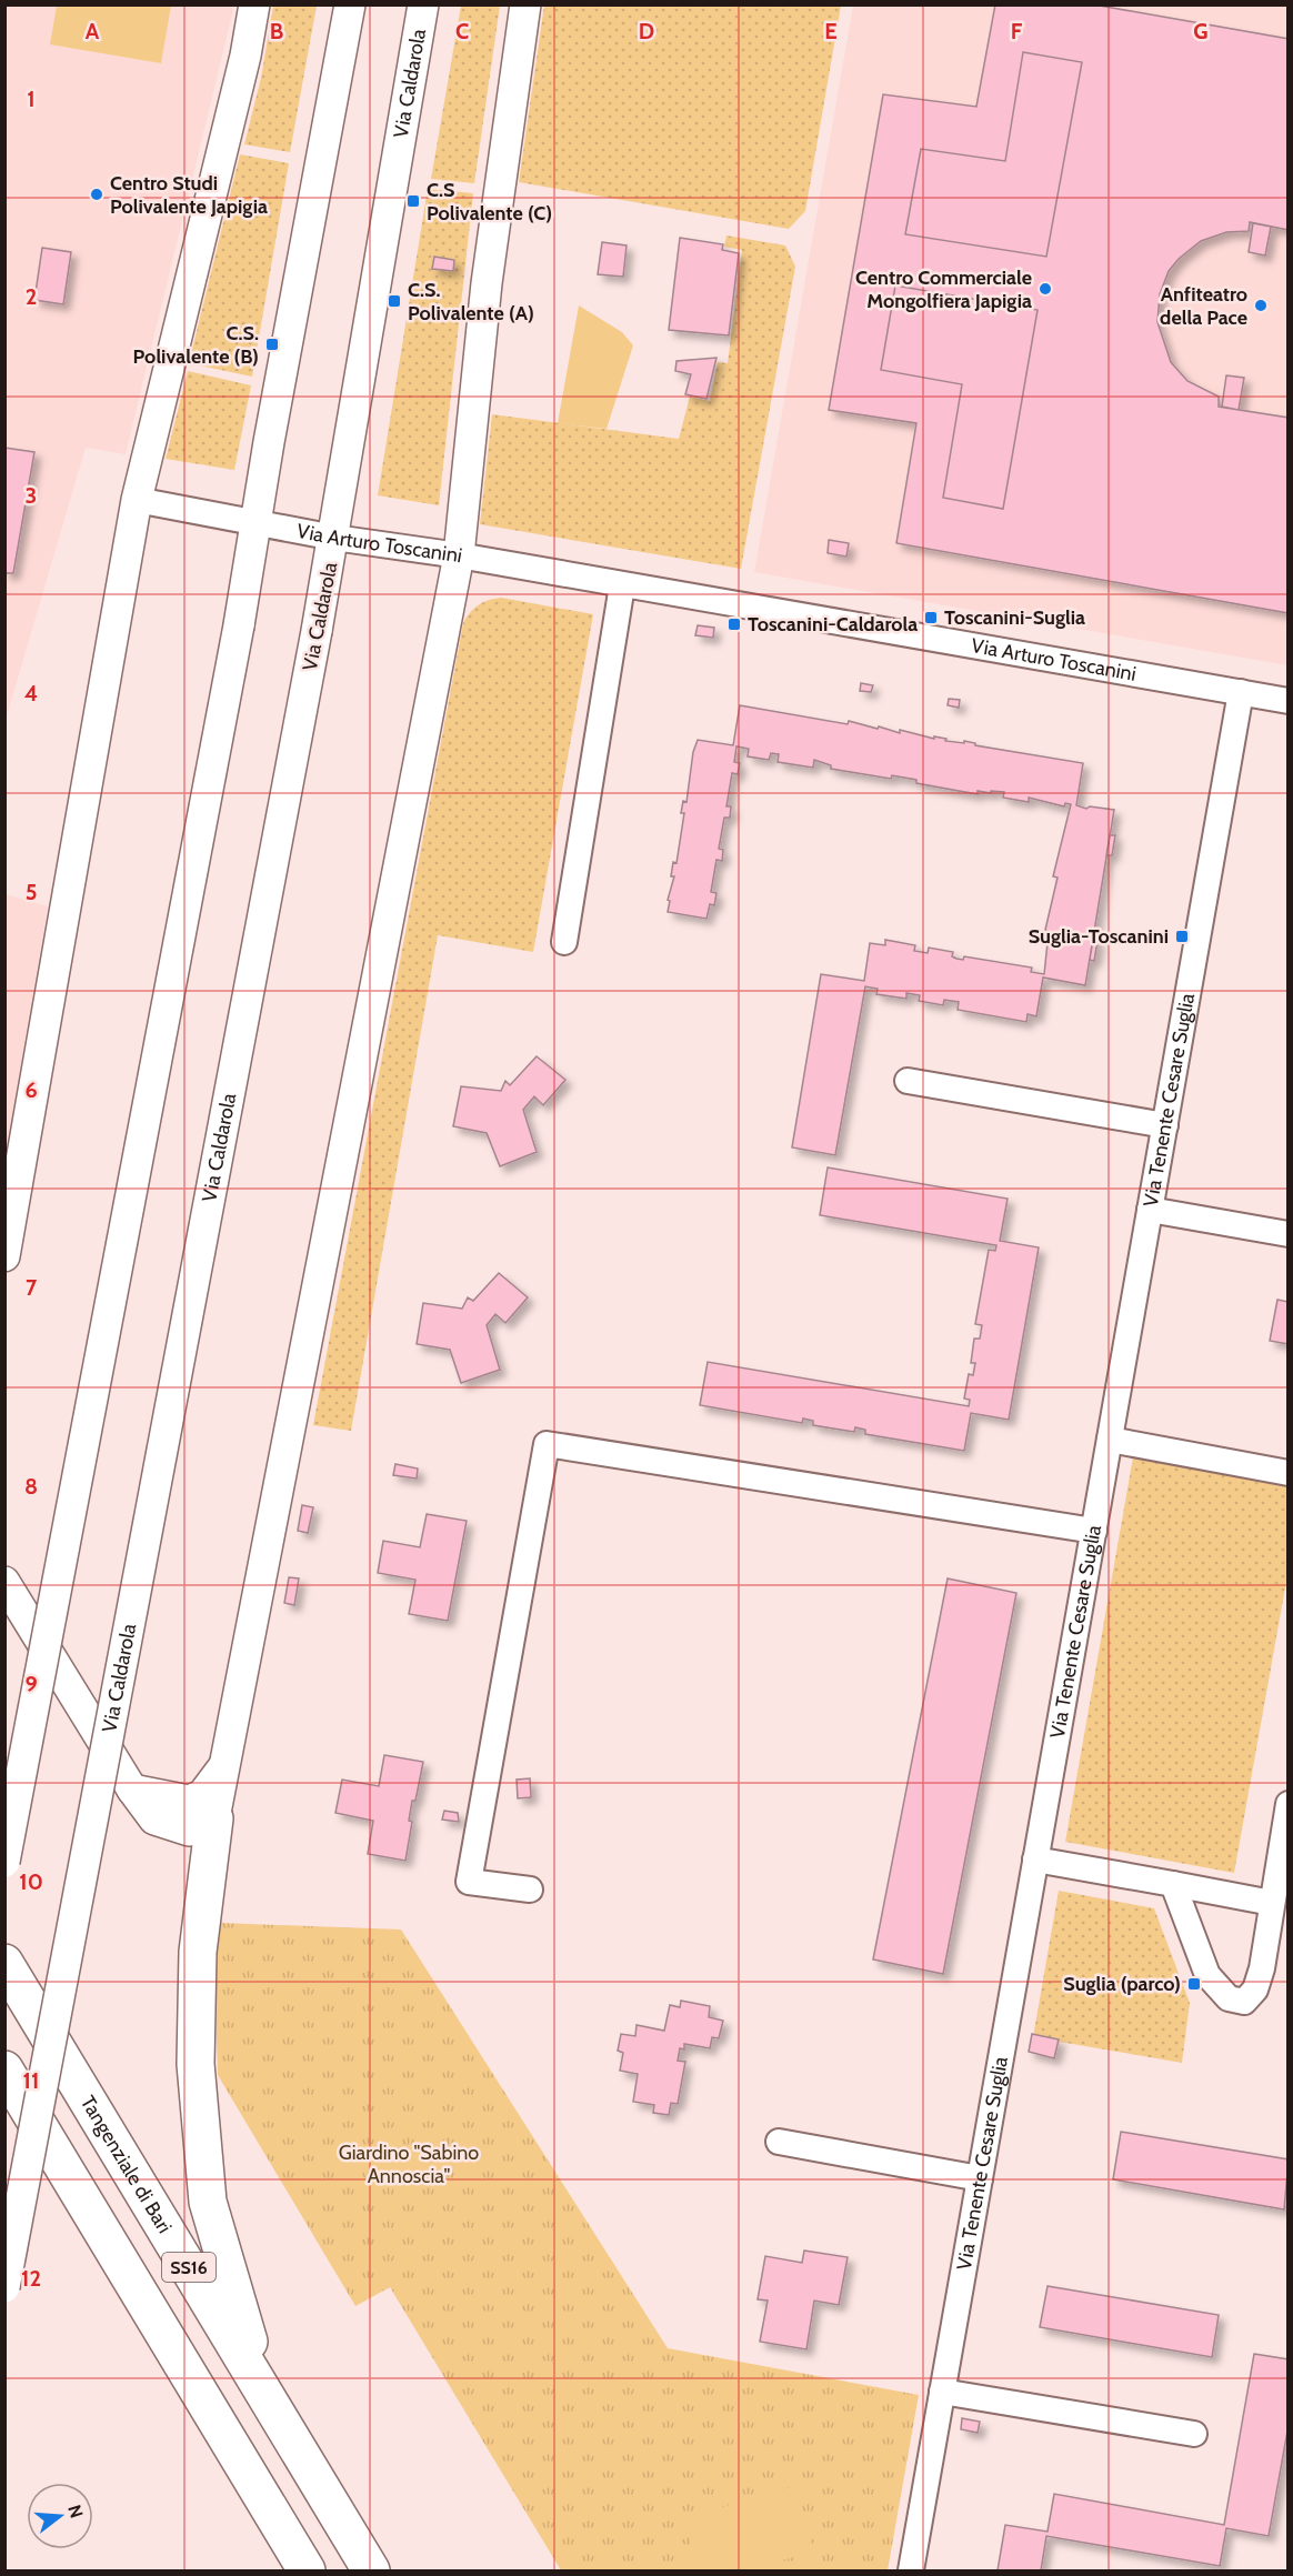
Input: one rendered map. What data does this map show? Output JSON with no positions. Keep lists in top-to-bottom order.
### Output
{
  "streets": {
    "highway": ["Tangenziale di Bari", "SS16"],
    "street": ["Via Caldarola", "Via Arturo Toscanini", "Via Tenente Cesare Suglia"]
  },
  "crossings": [
    ["Via Caldarola", "Via Arturo Toscanini"],
    ["Via Arturo Toscanini", "Via Tenente Cesare Suglia"],
    ["Tangenziale di Bari", "SS16"]
  ],
  "parks": ["Giardino \"Sabino Annoscia\""],
  "places": {
    "other": ["Centro Studi Polivalente Japigia", "Centro Commerciale Mongolfiera Japigia", "Anfiteatro della Pace"],
    "transit": [
      "C.S Polivalente (C)",
      "C.S. Polivalente (A)",
      "C.S. Polivalente (B)",
      "Toscanini-Suglia",
      "Toscanini-Caldarola",
      "Suglia-Toscanini",
      "Suglia (parco)"
    ]
  },
  "north": "right",
  "grid": {
    "columns": [
      "A",
      "B",
      "C",
      "D",
      "E",
      "F",
      "G"
    ],
    "rows": [
      "1",
      "2",
      "3",
      "4",
      "5",
      "6",
      "7",
      "8",
      "9",
      "10",
      "11",
      "12"
    ]
  }
}
